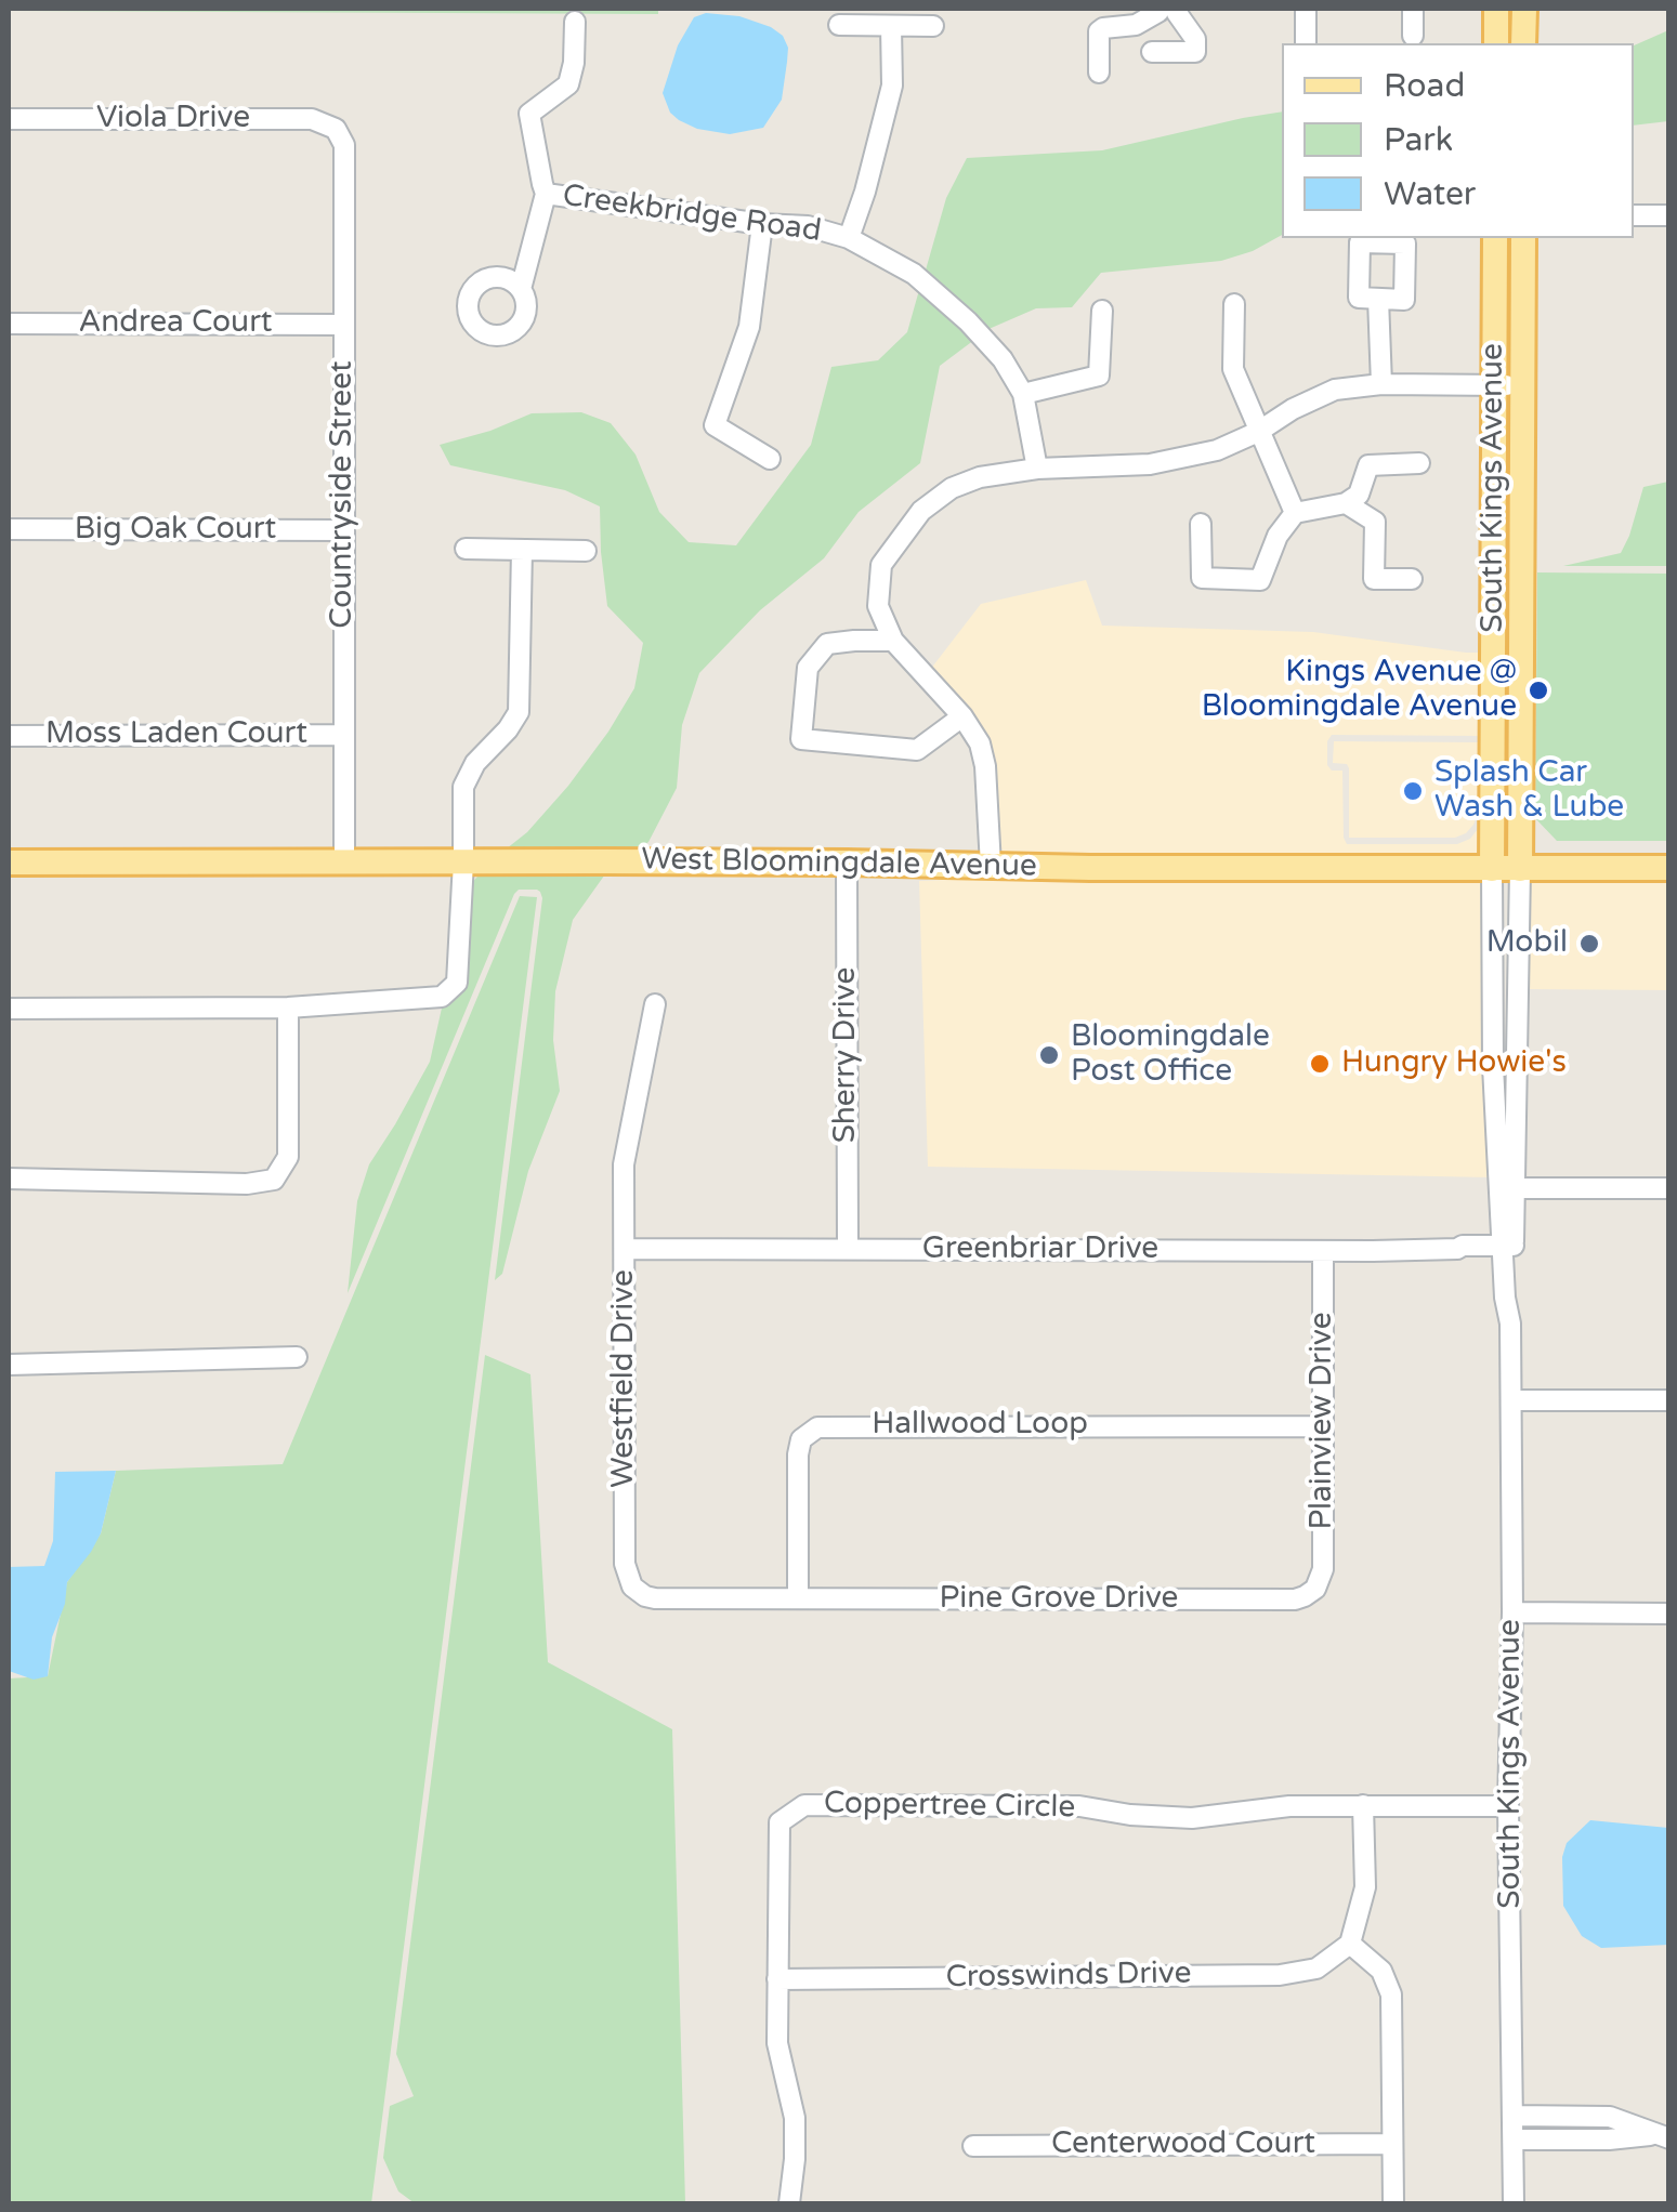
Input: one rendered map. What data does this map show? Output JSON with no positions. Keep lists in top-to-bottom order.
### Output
{
  "streets": {
    "main road": ["South Kings Avenue", "West Bloomingdale Avenue"],
    "street": [
      "Viola Drive",
      "Creekbridge Road",
      "Andrea Court",
      "Countryside Street",
      "Big Oak Court",
      "Moss Laden Court",
      "Sherry Drive",
      "Greenbriar Drive",
      "Westfield Drive",
      "Plainview Drive",
      "Hallwood Loop",
      "Pine Grove Drive",
      "Coppertree Circle",
      "Crosswinds Drive",
      "Centerwood Court"
    ]
  },
  "crossings": [
    ["Viola Drive", "Countryside Street"],
    ["Andrea Court", "Countryside Street"],
    ["South Kings Avenue", "West Bloomingdale Avenue"],
    ["South Kings Avenue", "Greenbriar Drive"],
    ["South Kings Avenue", "Coppertree Circle"],
    ["Countryside Street", "Big Oak Court"],
    ["Countryside Street", "Moss Laden Court"],
    ["Countryside Street", "West Bloomingdale Avenue"],
    ["West Bloomingdale Avenue", "Sherry Drive"],
    ["Sherry Drive", "Greenbriar Drive"],
    ["Greenbriar Drive", "Westfield Drive"],
    ["Greenbriar Drive", "Plainview Drive"],
    ["Westfield Drive", "Hallwood Loop"],
    ["Westfield Drive", "Pine Grove Drive"],
    ["Plainview Drive", "Hallwood Loop"],
    ["Plainview Drive", "Pine Grove Drive"],
    ["Hallwood Loop", "Pine Grove Drive"],
    ["Coppertree Circle", "Crosswinds Drive"]
  ],
  "places": [
    "Kings Avenue @ Bloomingdale Avenue",
    "Splash Car Wash & Lube",
    "Mobil",
    "Bloomingdale Post Office",
    "Hungry Howie's"
  ],
  "legend": ["Road", "Park", "Water"]
}
